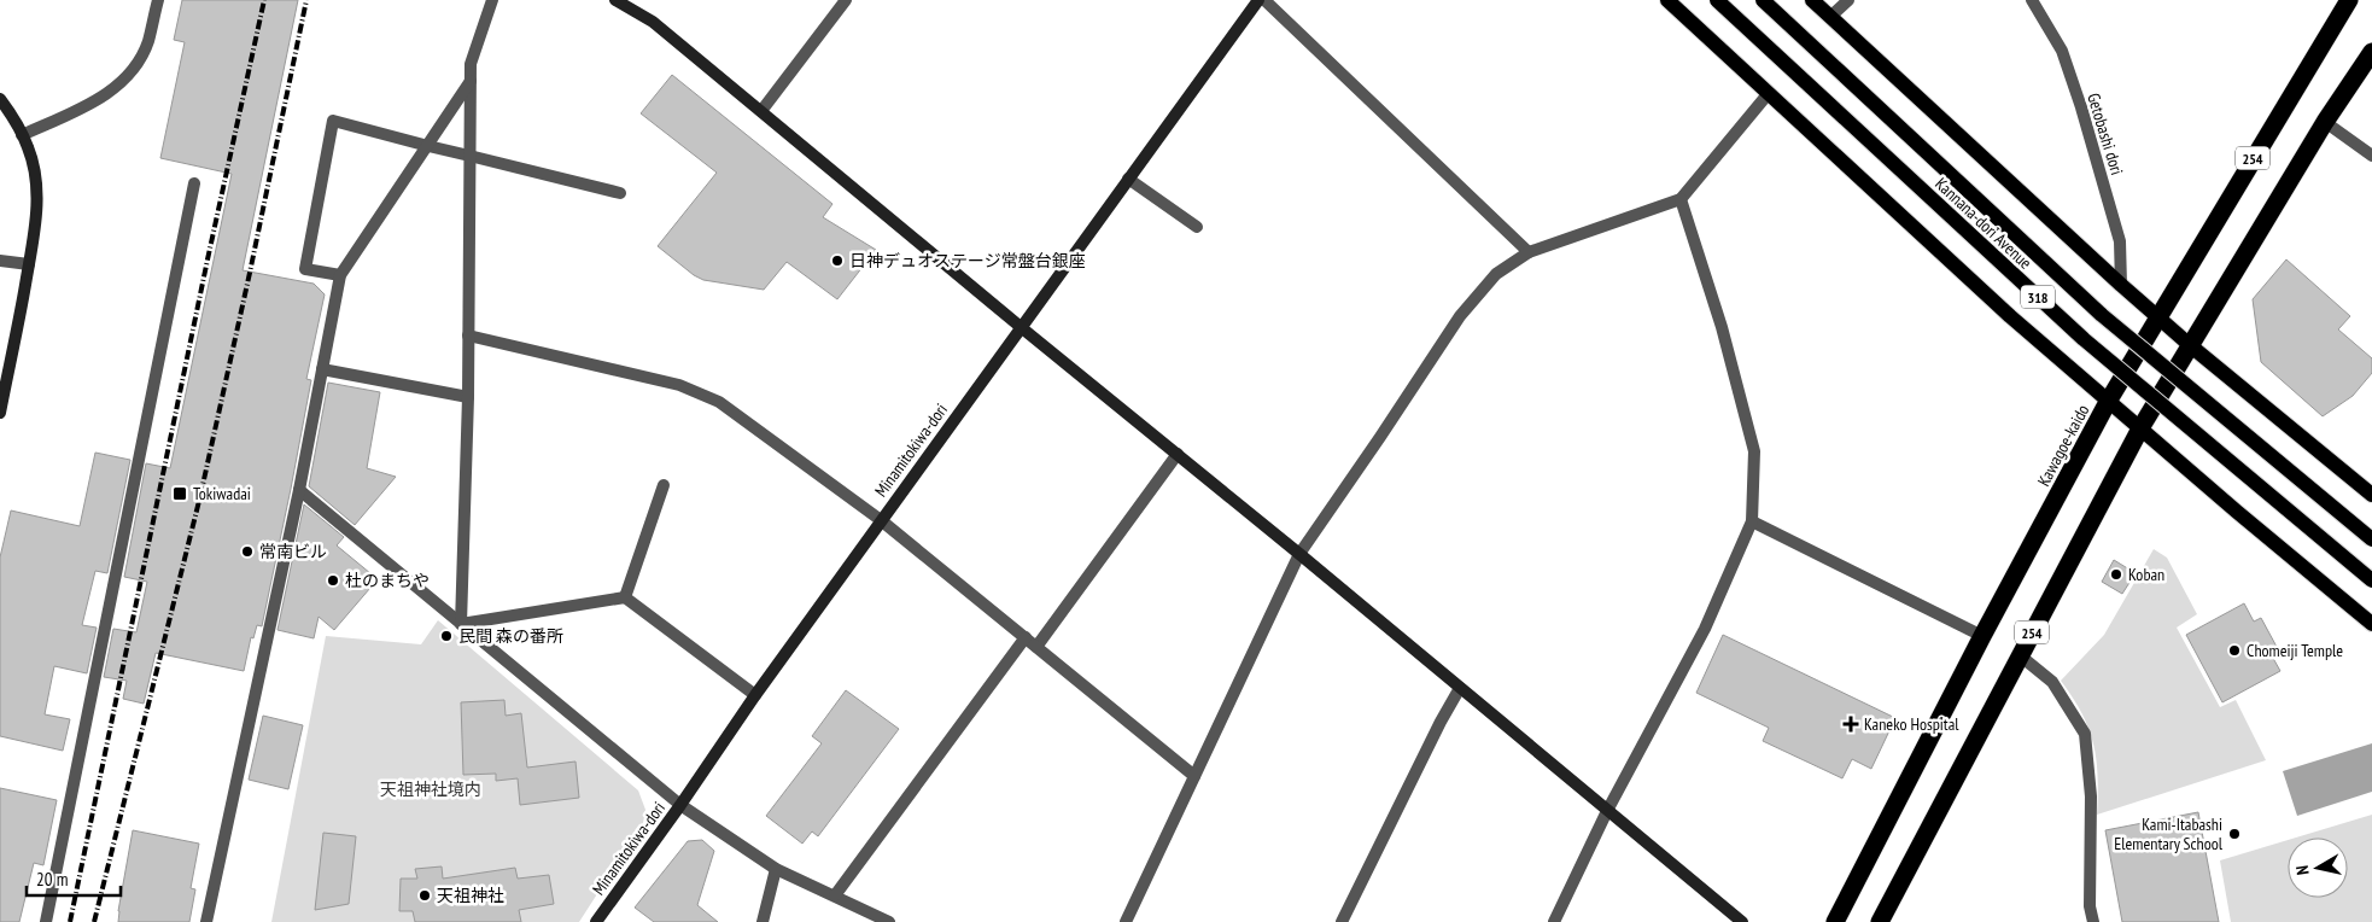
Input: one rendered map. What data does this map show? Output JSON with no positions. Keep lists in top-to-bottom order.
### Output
{
  "streets": {
    "highway": ["254", "Kawagoe-kaido"],
    "main road": ["Kannana-dori Avenue", "318"],
    "street": ["Getobashi dori", "Minamitokiwa-dori"]
  },
  "parks": ["天祖神社境内"],
  "places": {
    "other": [
      "日神デュオステージ常盤台銀座",
      "常南ビル",
      "Koban",
      "杜のまちや",
      "民間 森の番所",
      "Chomeiji Temple",
      "Kami-Itabashi Elementary School",
      "天祖神社"
    ],
    "transit": ["Tokiwadai"],
    "health": ["Kaneko Hospital"]
  },
  "scale_bar": "20 m",
  "north": "left"
}
